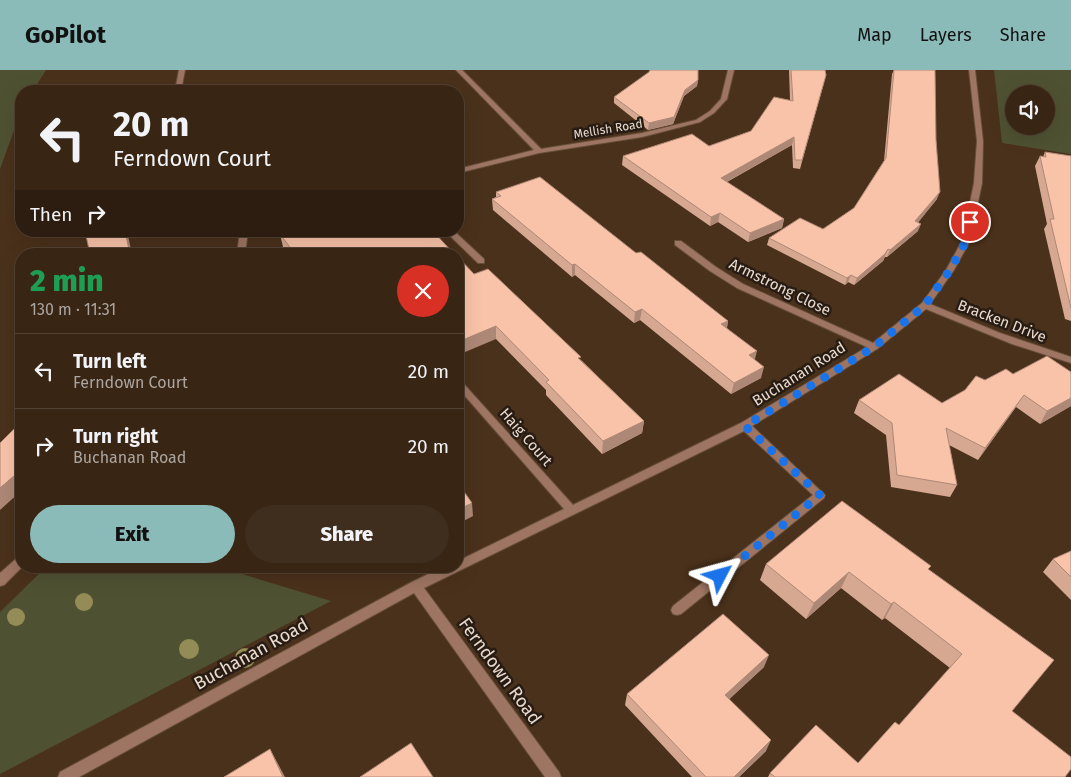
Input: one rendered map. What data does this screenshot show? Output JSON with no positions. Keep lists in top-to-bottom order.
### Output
{
  "streets": {
    "street": [
      "Mellish Road",
      "Armstrong Close",
      "Bracken Drive",
      "Buchanan Road",
      "Haig Court",
      "Ferndown Road"
    ]
  },
  "crossings": [
    ["Armstrong Close", "Buchanan Road"],
    ["Bracken Drive", "Buchanan Road"],
    ["Buchanan Road", "Haig Court"],
    ["Buchanan Road", "Ferndown Road"]
  ],
  "page": {
    "header": "GoPilot",
    "nav": ["Map", "Layers", "Share"],
    "turn": ["20 m", "Ferndown Court"],
    "then": "Then",
    "heading": ["2 min", "130 m · 11:31"],
    "list": [
      {
        "name": "Turn left",
        "note": "Ferndown Court",
        "value": "20 m"
      },
      {
        "name": "Turn right",
        "note": "Buchanan Road",
        "value": "20 m"
      }
    ],
    "buttons": ["Exit", "Share"]
  }
}
